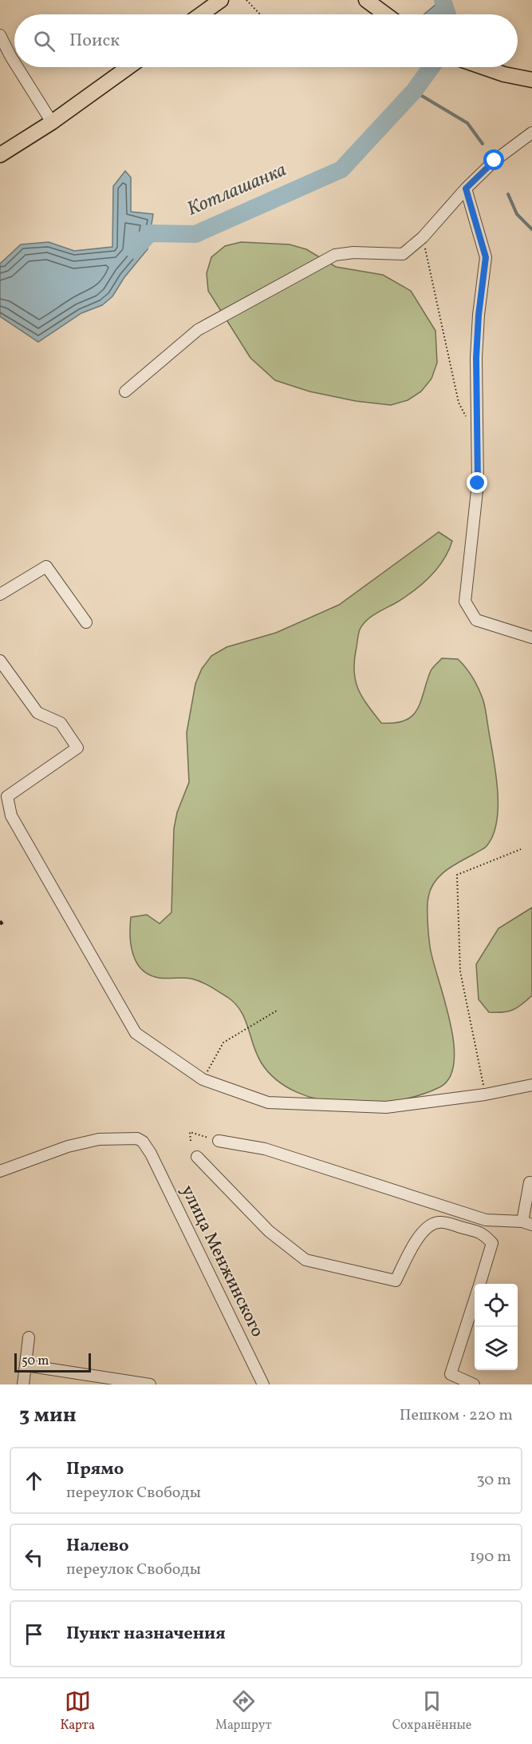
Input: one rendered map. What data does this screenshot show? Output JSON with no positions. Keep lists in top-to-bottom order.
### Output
{
  "streets": {
    "street": ["улица Менжинского"]
  },
  "water": ["Котлашанка"],
  "scale_bar": "50 m",
  "page": {
    "search": "Поиск",
    "scale": "50 m",
    "heading": ["3 мин", "Пешком · 220 m"],
    "list": [
      ["Прямо", "переулок Свободы", "30 m"],
      ["Налево", "переулок Свободы", "190 m"],
      "Пункт назначения"
    ],
    "nav": ["Карта", "Маршрут", "Сохранённые"]
  }
}
